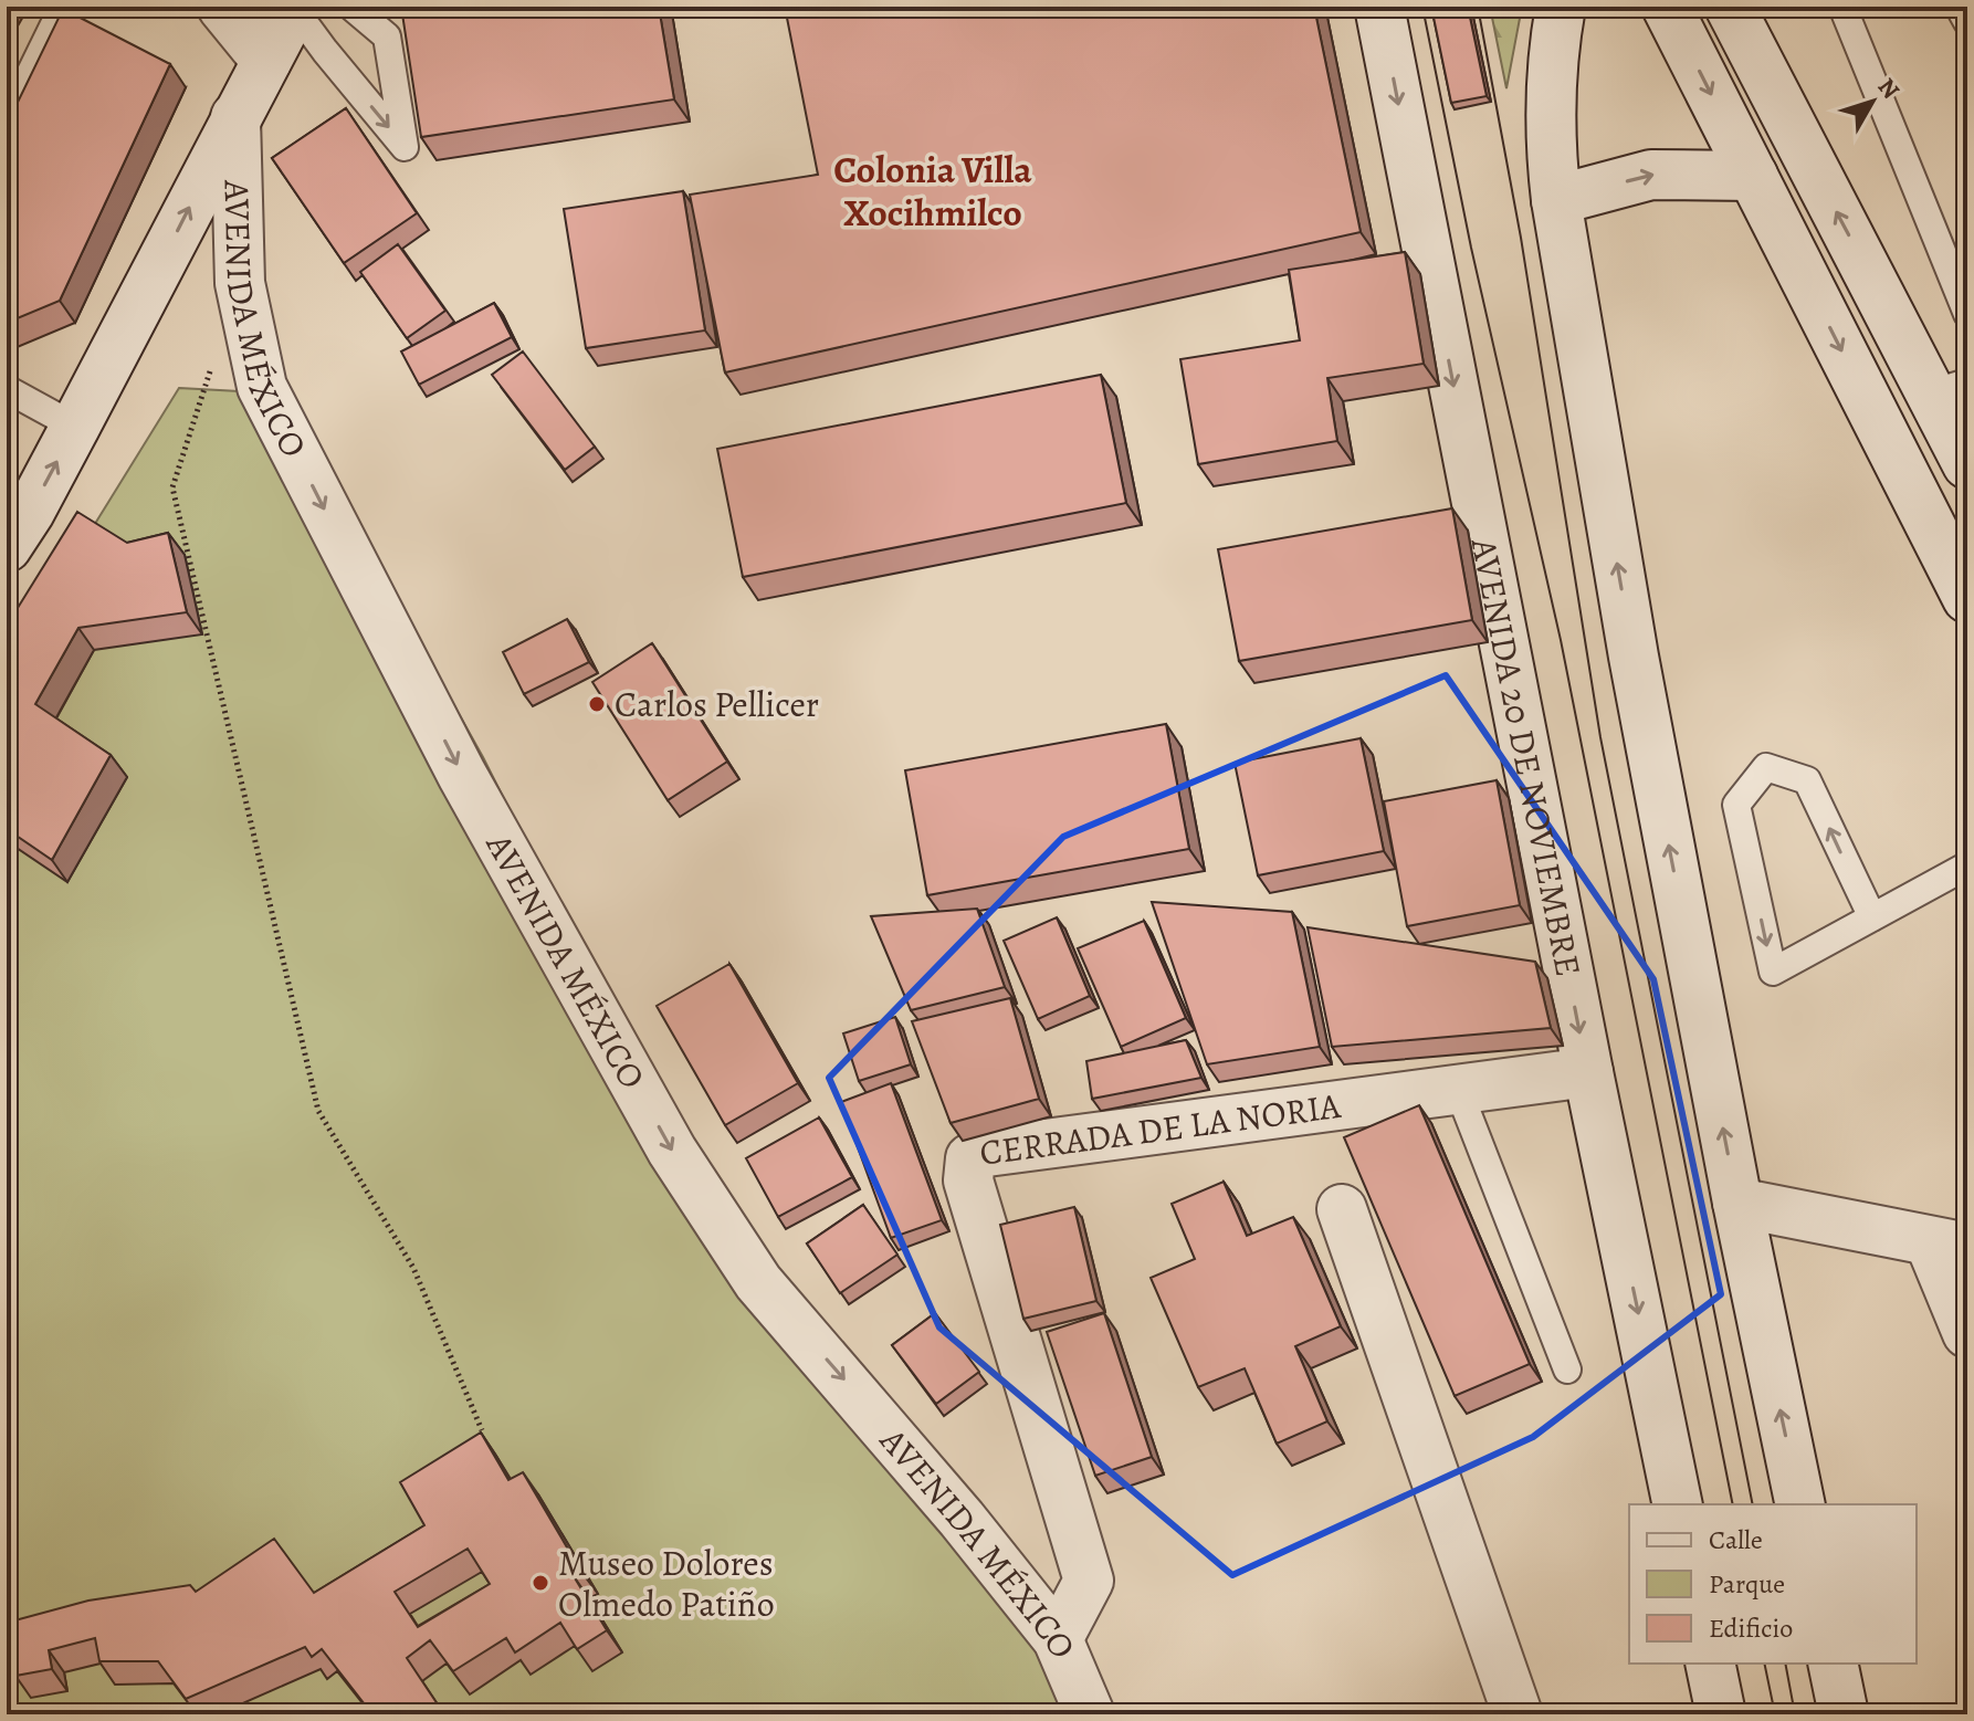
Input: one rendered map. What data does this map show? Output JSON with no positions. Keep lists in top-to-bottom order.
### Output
{
  "streets": {
    "main road": ["AVENIDA MÉXICO", "AVENIDA 20 DE NOVIEMBRE", "CERRADA DE LA NORIA"]
  },
  "crossings": [
    ["AVENIDA MÉXICO", "CERRADA DE LA NORIA"],
    ["AVENIDA 20 DE NOVIEMBRE", "CERRADA DE LA NORIA"]
  ],
  "one_way": ["AVENIDA MÉXICO"],
  "districts": ["Colonia Villa Xocihmilco"],
  "places": ["Carlos Pellicer", "Museo Dolores Olmedo Patiño"],
  "legend": ["Calle", "Parque", "Edificio"],
  "north": "top right"
}
